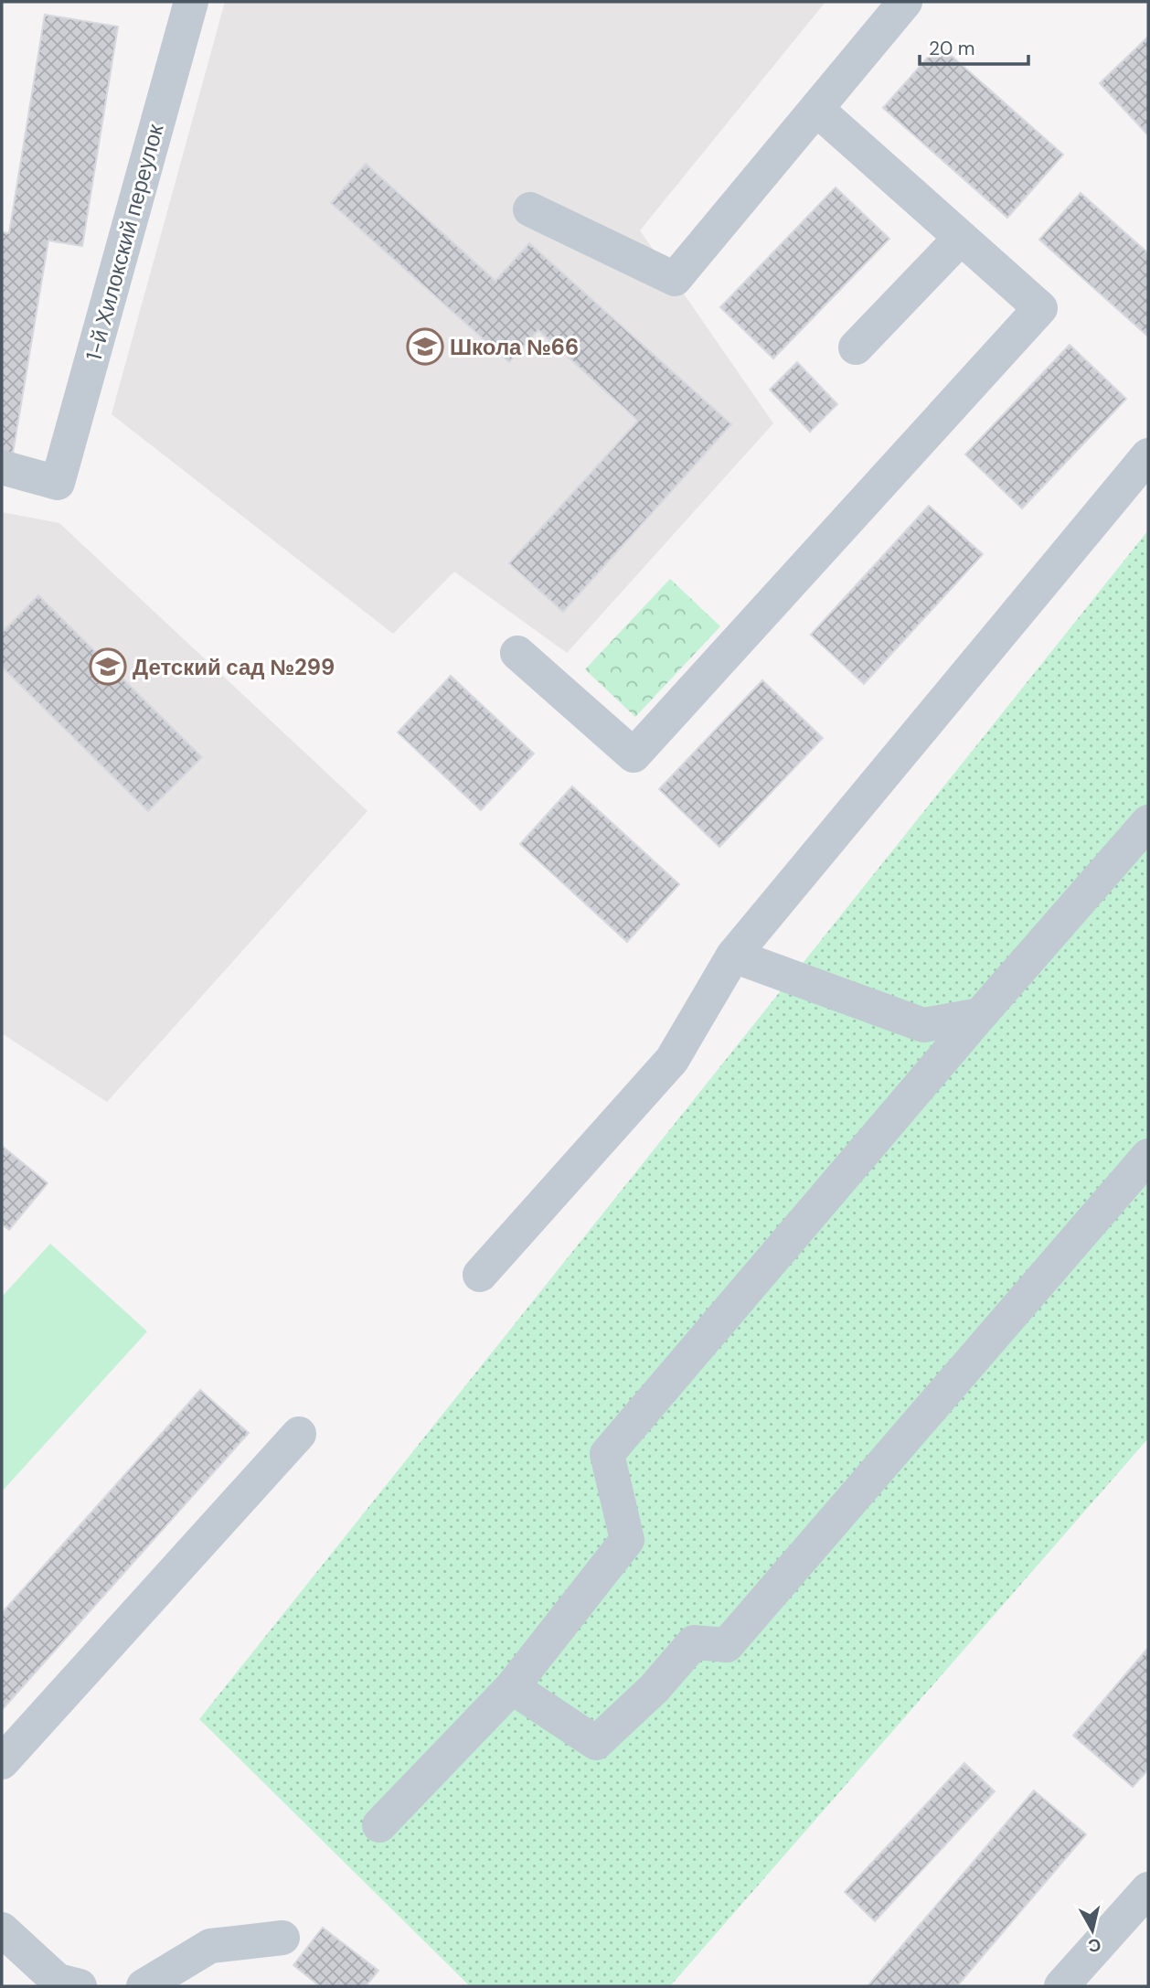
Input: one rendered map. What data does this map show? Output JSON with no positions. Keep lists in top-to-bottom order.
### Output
{
  "streets": {
    "street": ["1-й Хилокский переулок"]
  },
  "places": {
    "school or university": ["Школа №66", "Детский сад №299"]
  },
  "scale_bar": "20 m",
  "north": "bottom"
}
